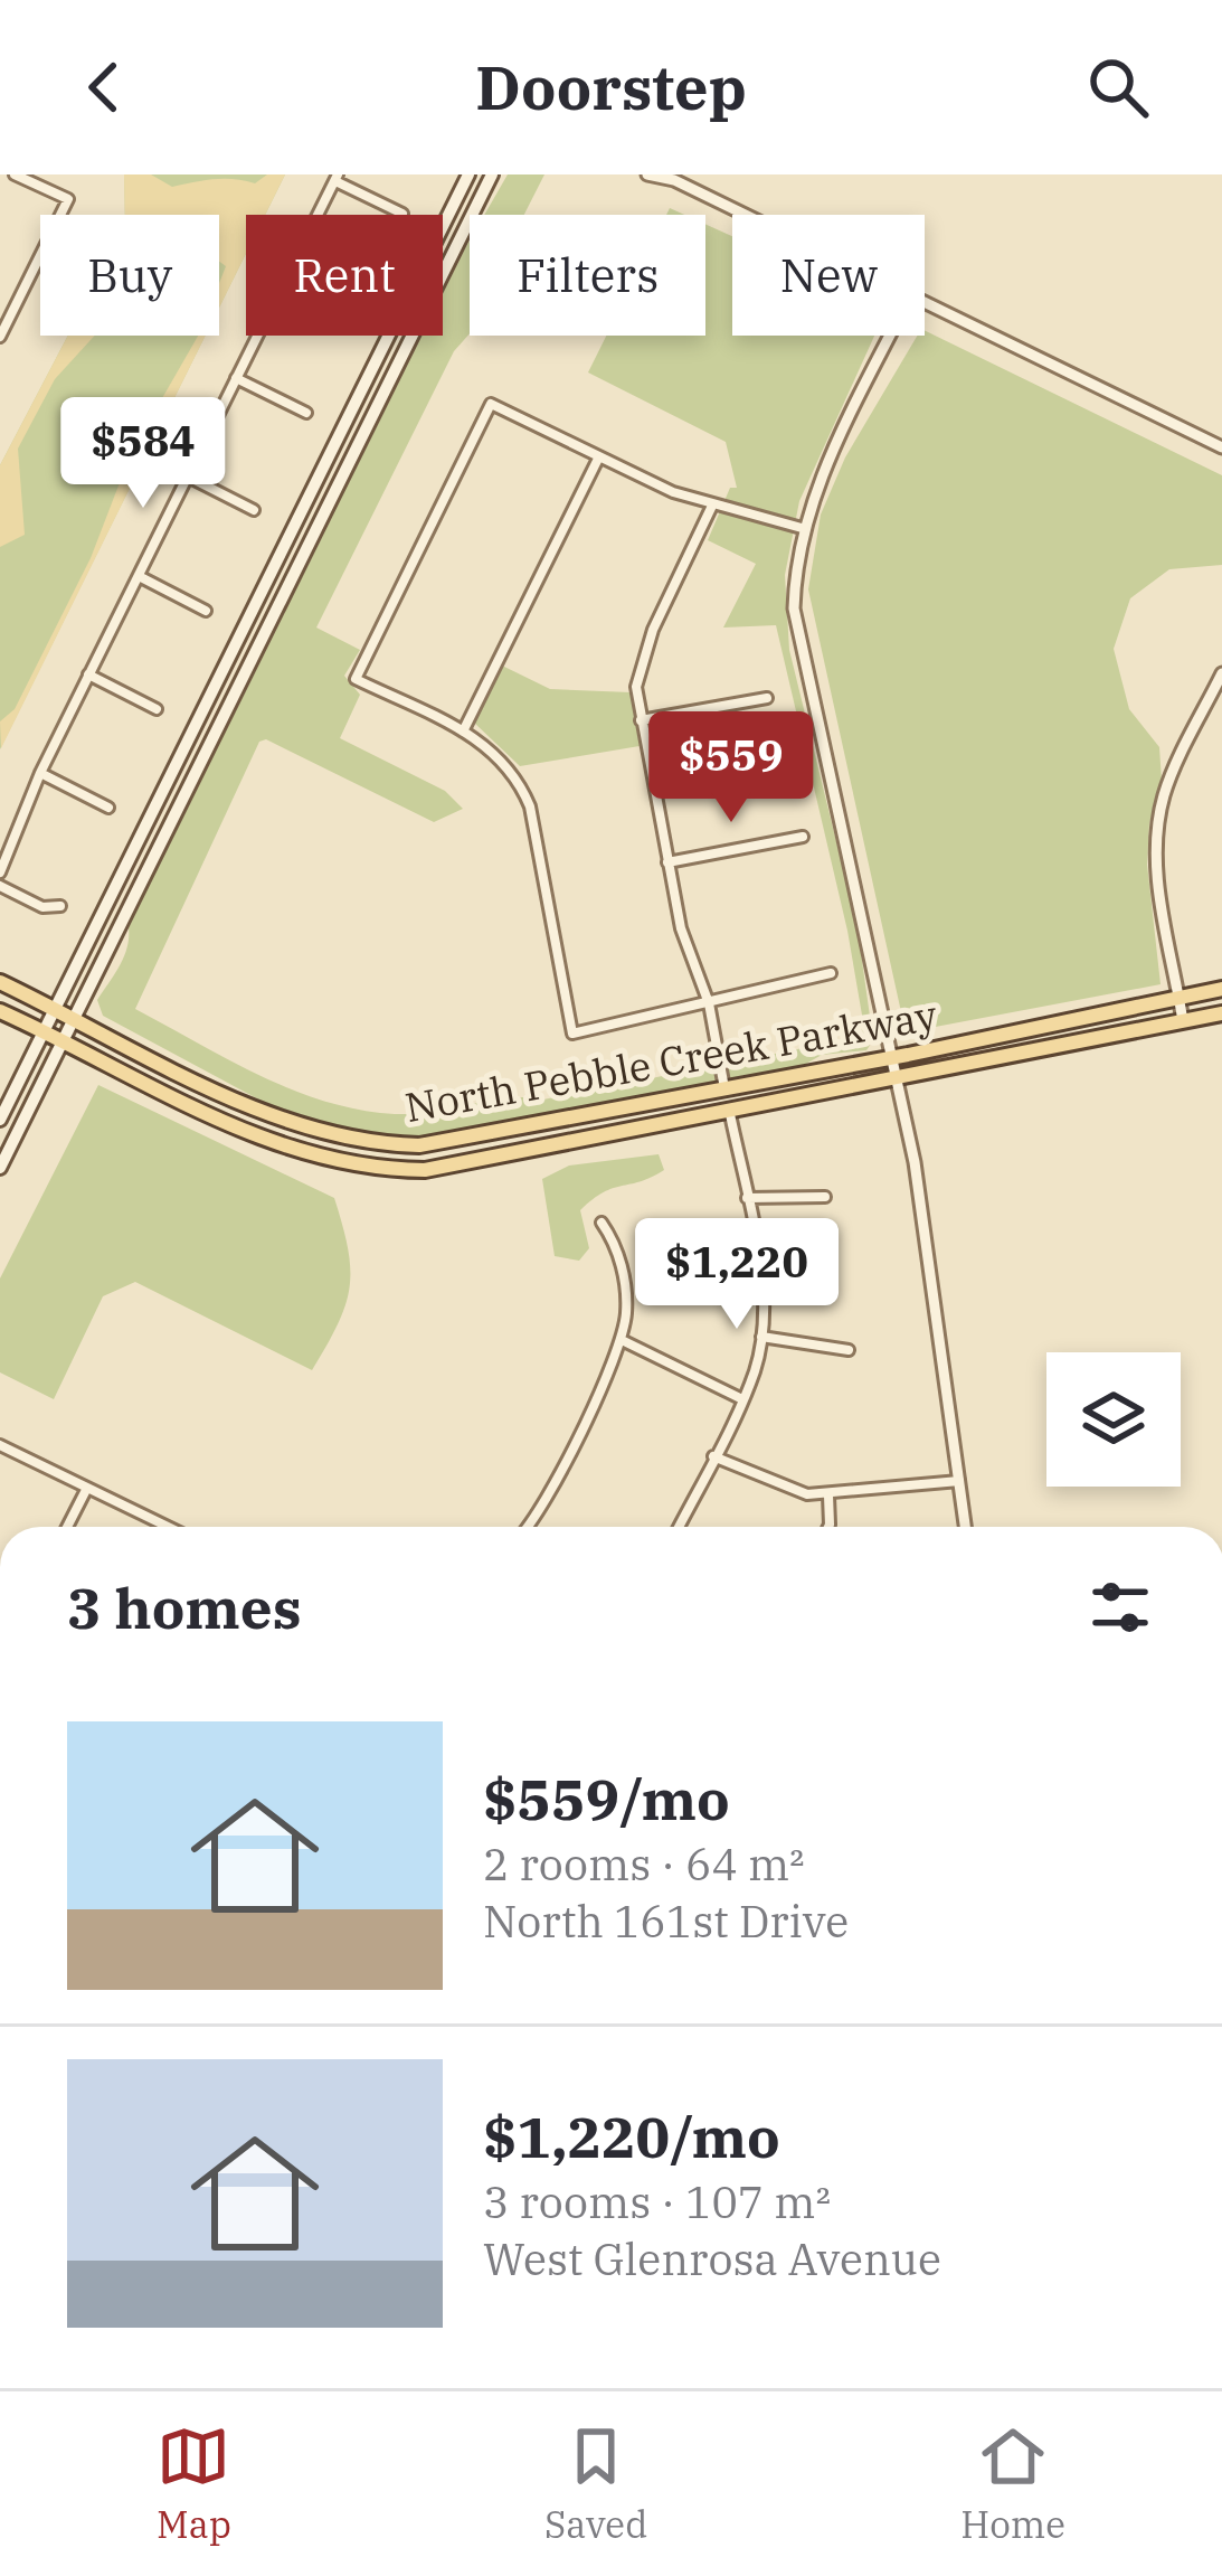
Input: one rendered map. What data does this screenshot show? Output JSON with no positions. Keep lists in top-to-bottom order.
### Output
{
  "streets": {
    "main road": ["North Pebble Creek Parkway"]
  },
  "page": {
    "header": "Doorstep",
    "chip": [
      "Buy",
      "Rent",
      "Filters",
      "New"
    ],
    "price": ["$584", "$559", "$1,220"],
    "heading": "3 homes",
    "list": [
      {
        "name": "$559/mo",
        "note": "2 rooms · 64 m² · North 161st Drive"
      },
      {
        "name": "$1,220/mo",
        "note": "3 rooms · 107 m² · West Glenrosa Avenue"
      }
    ],
    "tabs": ["Map", "Saved", "Home"]
  }
}
